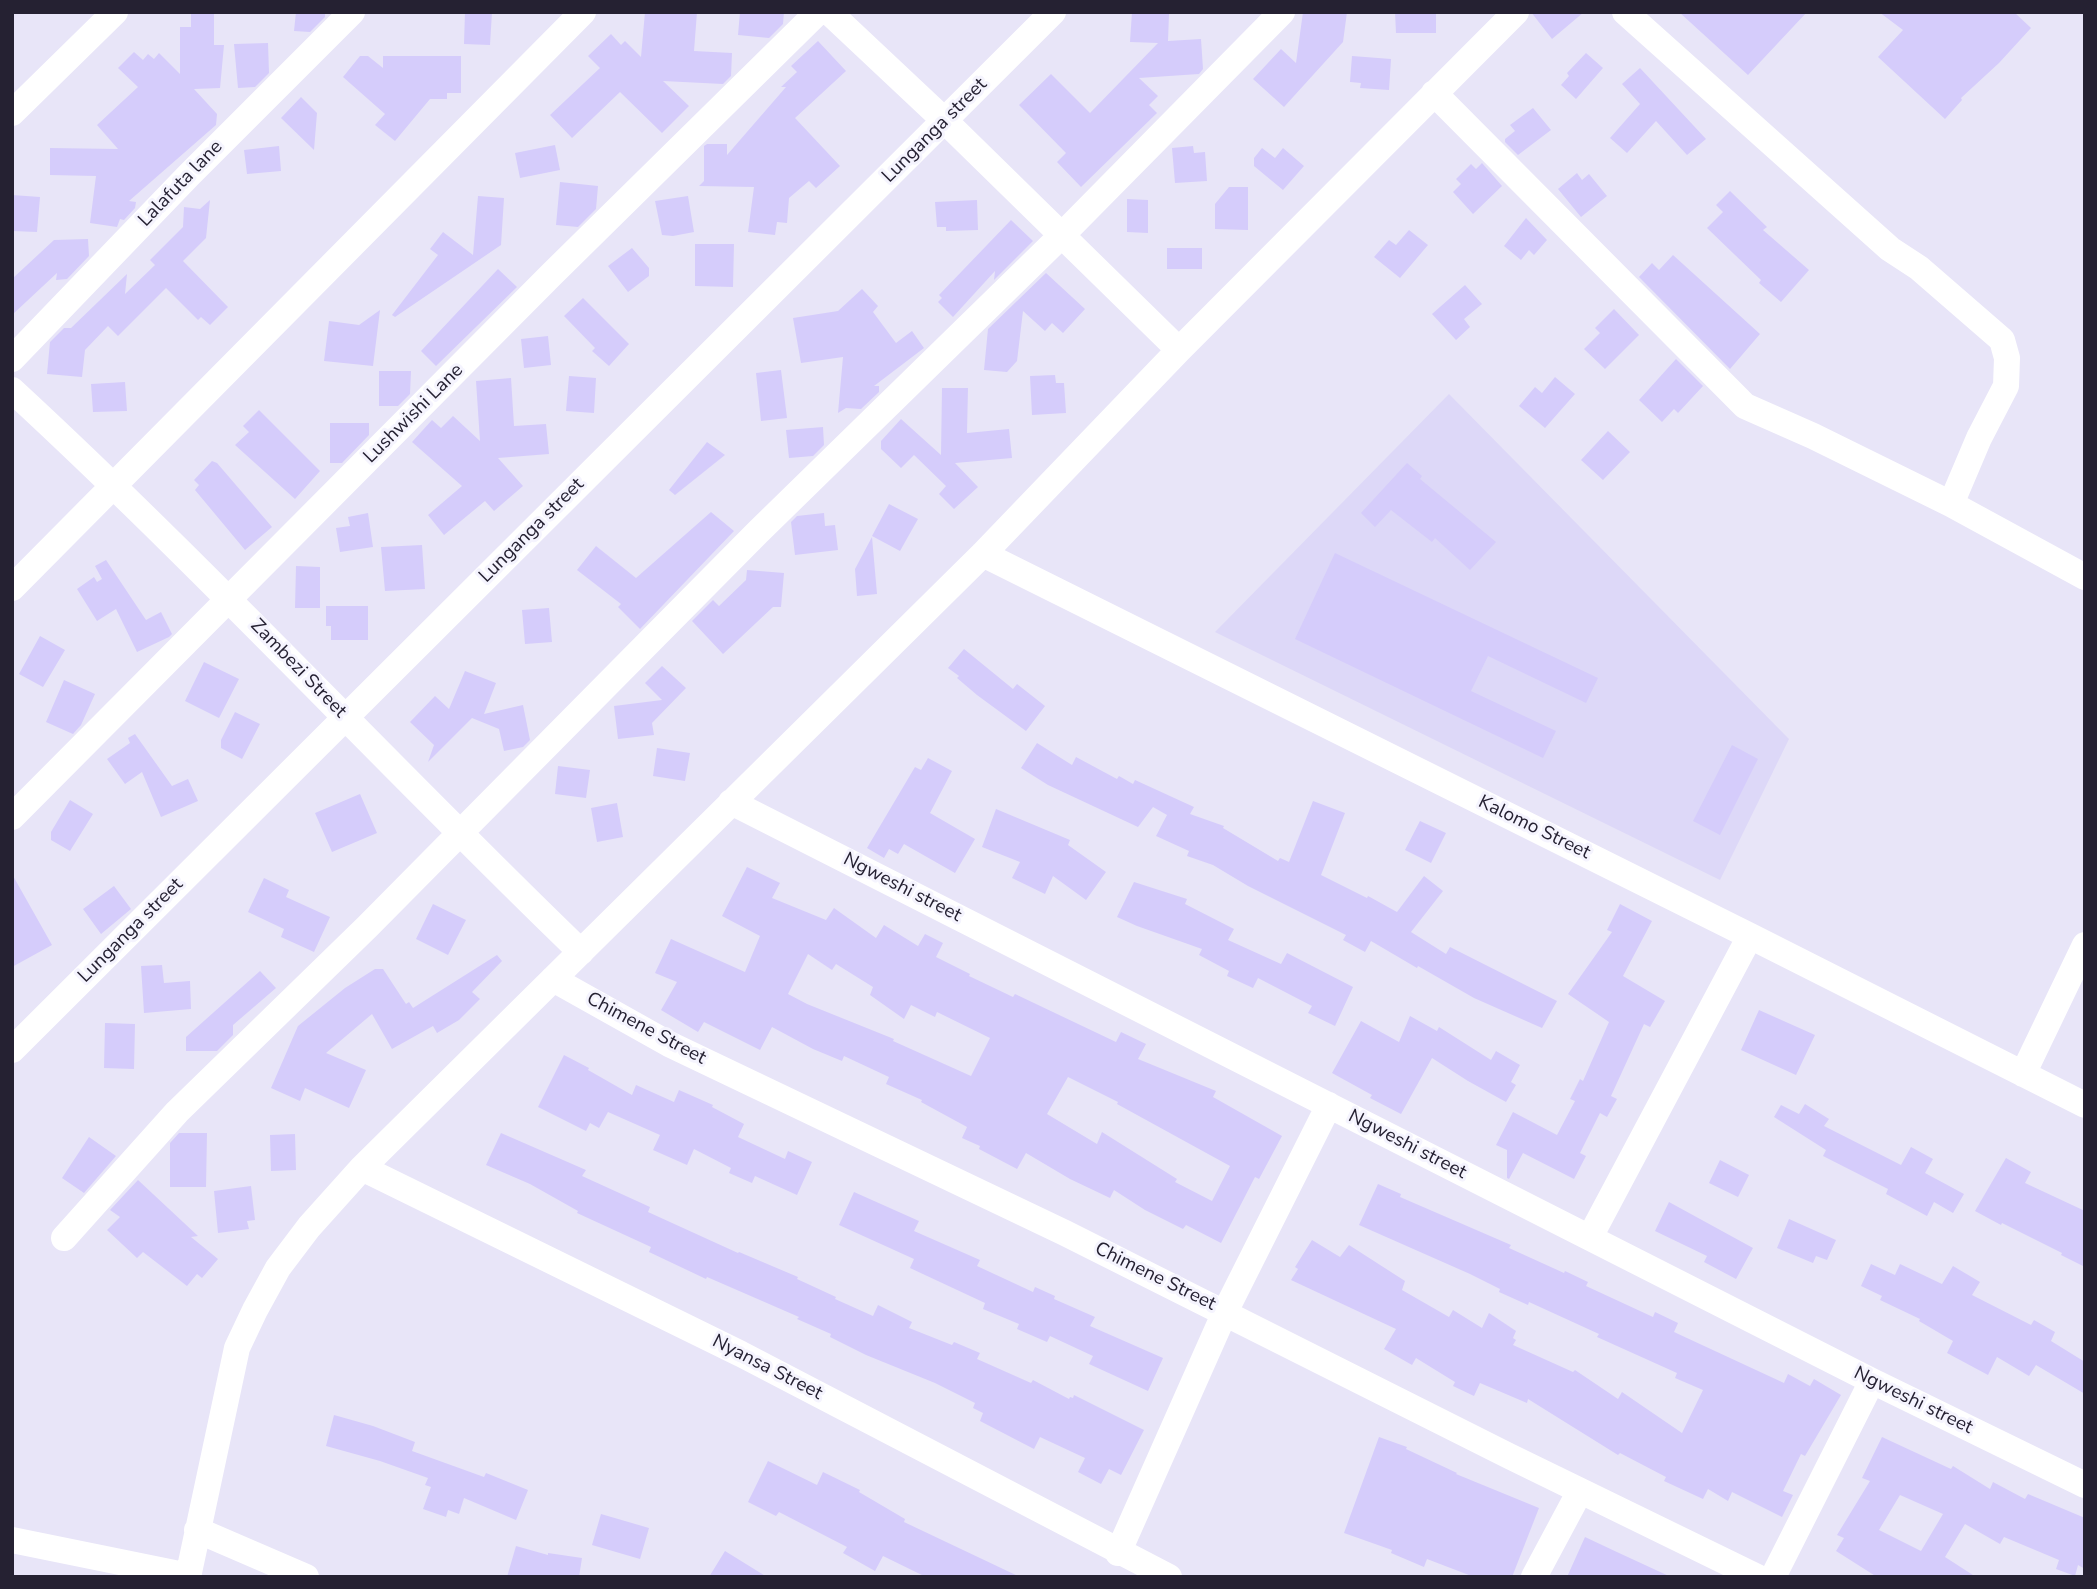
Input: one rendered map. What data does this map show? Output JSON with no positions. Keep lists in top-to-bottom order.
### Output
{
  "streets": {
    "street": [
      "Lunganga street",
      "Lalafuta lane",
      "Lushwishi Lane",
      "Zambezi Street",
      "Kalomo Street",
      "Ngweshi street",
      "Chimene Street",
      "Nyansa Street"
    ]
  },
  "crossings": [
    ["Lunganga street", "Zambezi Street"],
    ["Lushwishi Lane", "Zambezi Street"]
  ]
}
